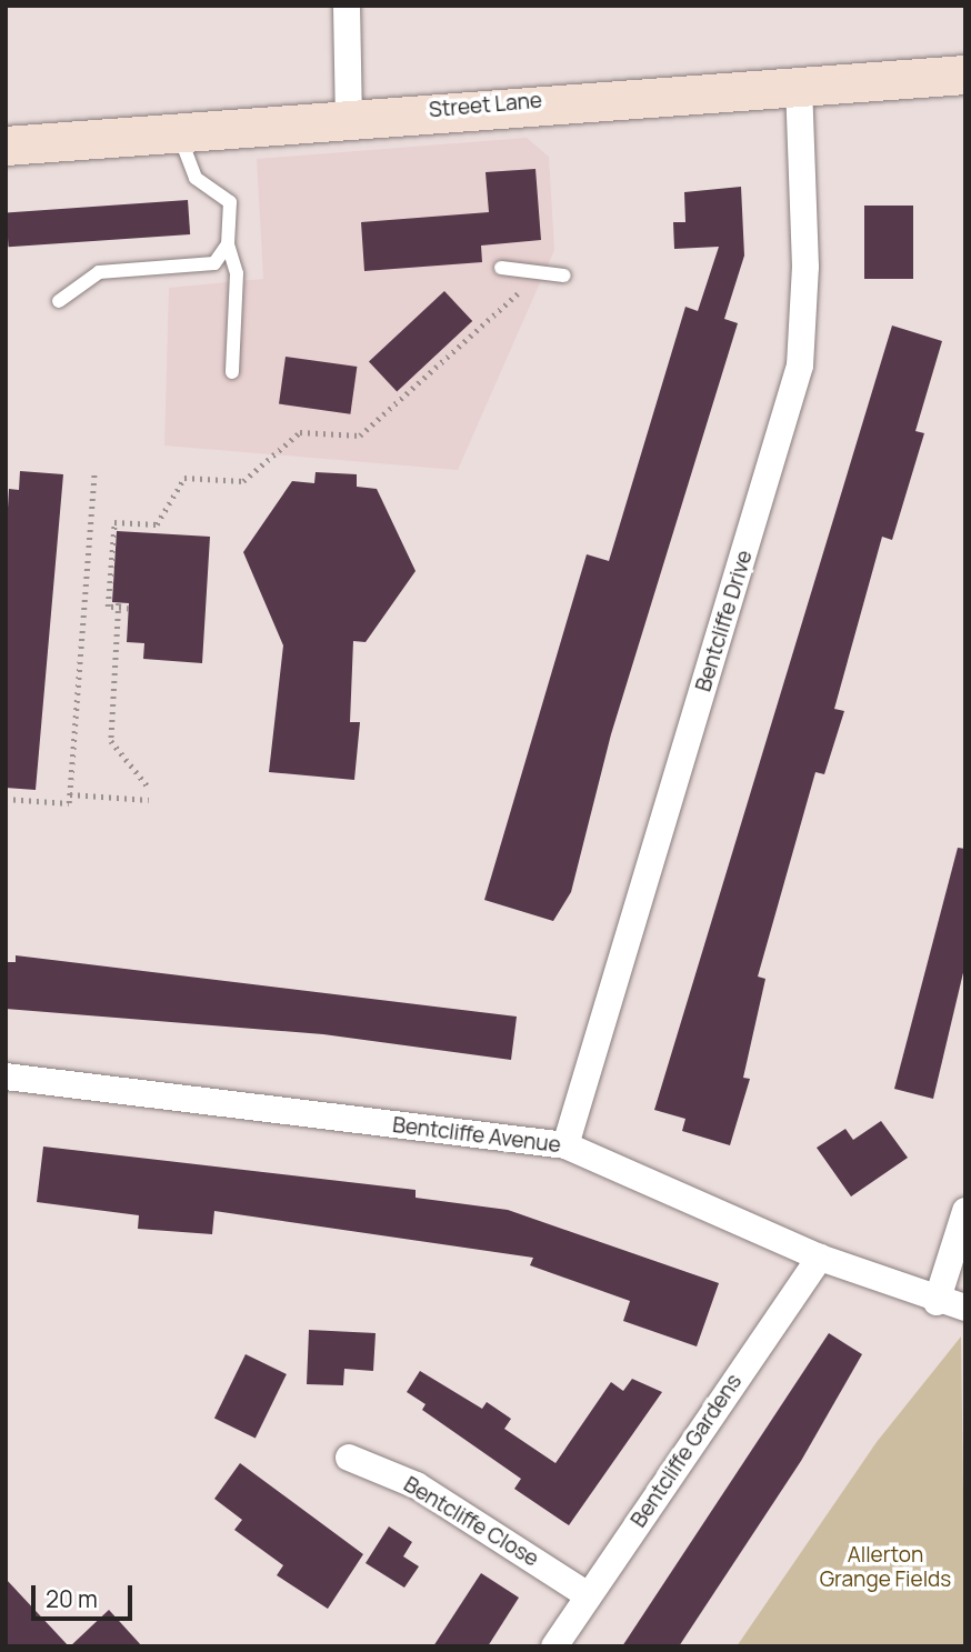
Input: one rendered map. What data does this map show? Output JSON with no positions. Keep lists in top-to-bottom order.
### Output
{
  "streets": {
    "street": [
      "Street Lane",
      "Bentcliffe Drive",
      "Bentcliffe Avenue",
      "Bentcliffe Gardens",
      "Bentcliffe Close"
    ]
  },
  "crossings": [
    ["Street Lane", "Bentcliffe Drive"],
    ["Bentcliffe Drive", "Bentcliffe Avenue"],
    ["Bentcliffe Avenue", "Bentcliffe Gardens"],
    ["Bentcliffe Gardens", "Bentcliffe Close"]
  ],
  "parks": ["Allerton Grange Fields"],
  "scale_bar": "20 m"
}
